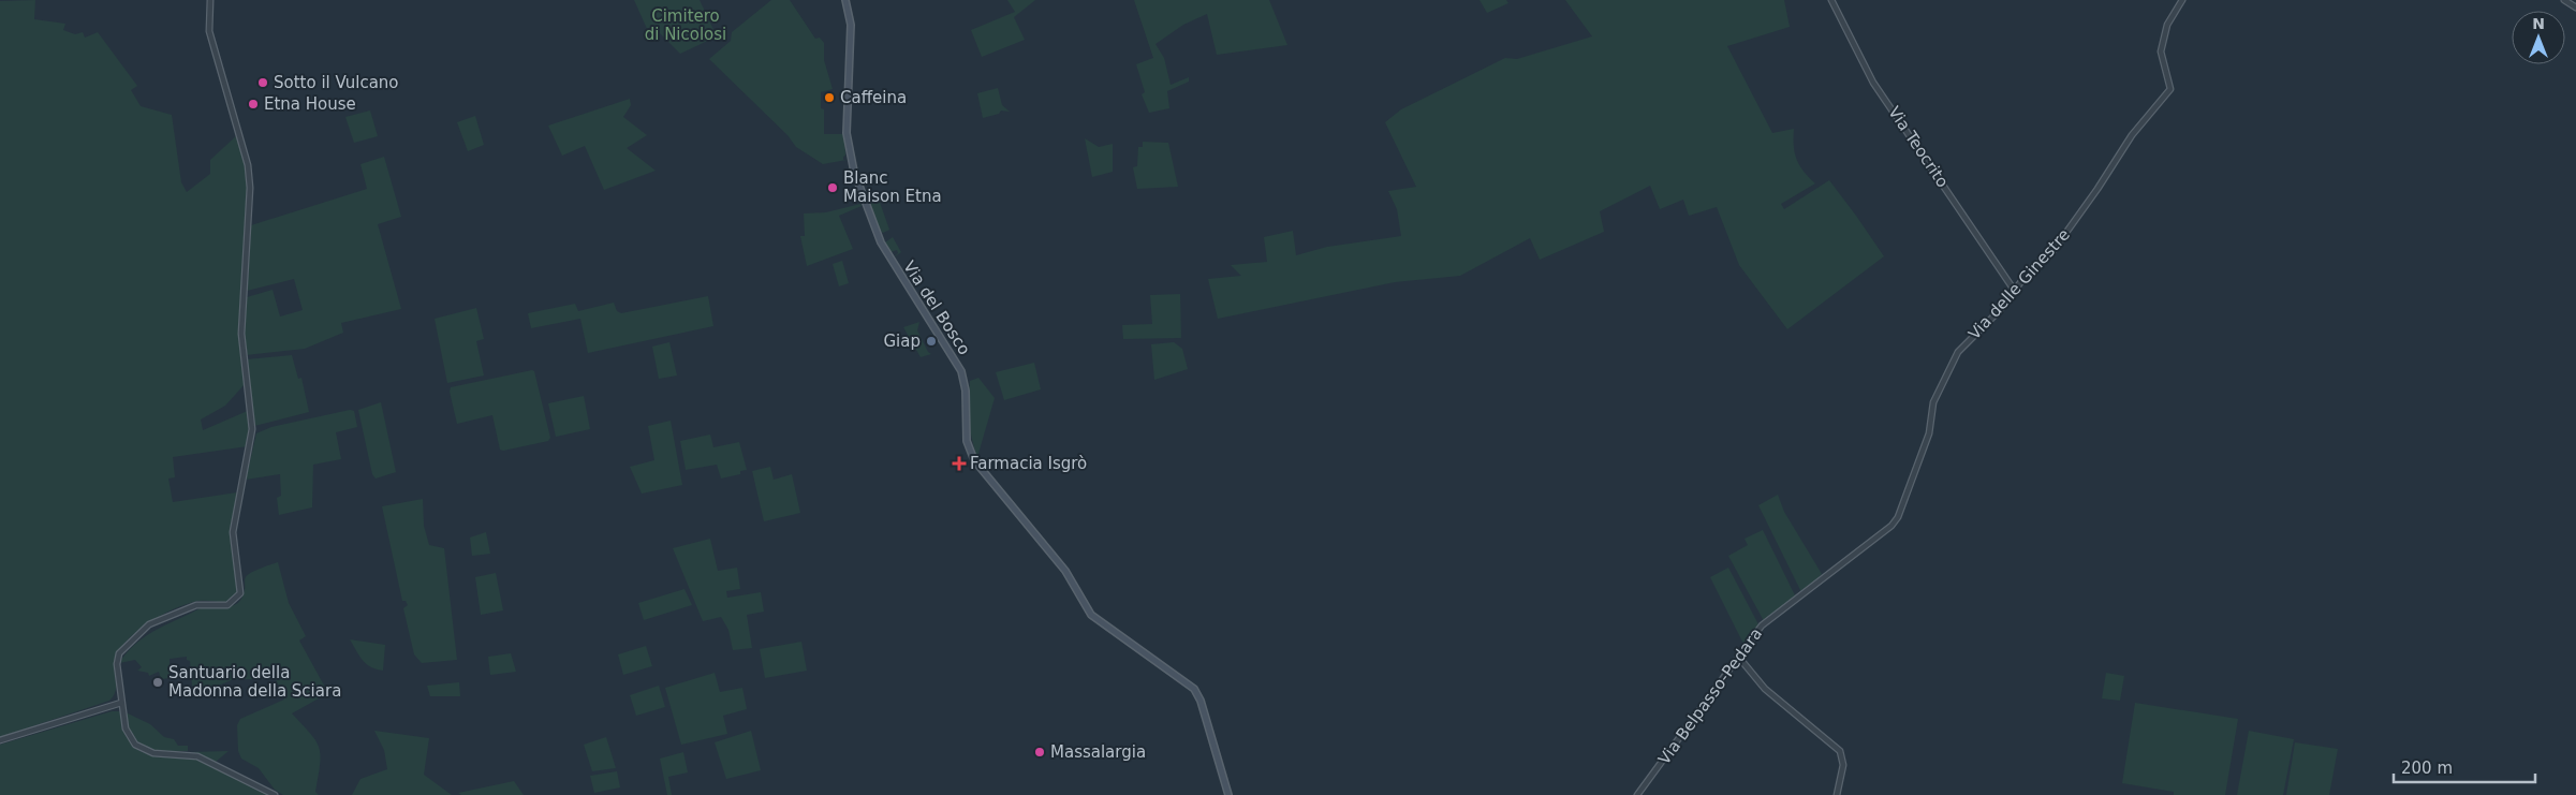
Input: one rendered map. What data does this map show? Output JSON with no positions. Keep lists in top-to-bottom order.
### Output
{
  "streets": {
    "main road": ["Via del Bosco"],
    "street": ["Via Teocrito", "Via delle Ginestre", "Via Belpasso-Pedara"]
  },
  "crossings": [
    ["Via Teocrito", "Via delle Ginestre"],
    ["Via delle Ginestre", "Via Belpasso-Pedara"]
  ],
  "parks": ["Cimitero di Nicolosi"],
  "places": {
    "other": [
      "Sotto il Vulcano",
      "Caffeina",
      "Etna House",
      "Blanc Maison Etna",
      "Giap",
      "Santuario della Madonna della Sciara",
      "Massalargia"
    ],
    "health": ["Farmacia Isgrò"]
  },
  "scale_bar": "200 m",
  "north": "top"
}
